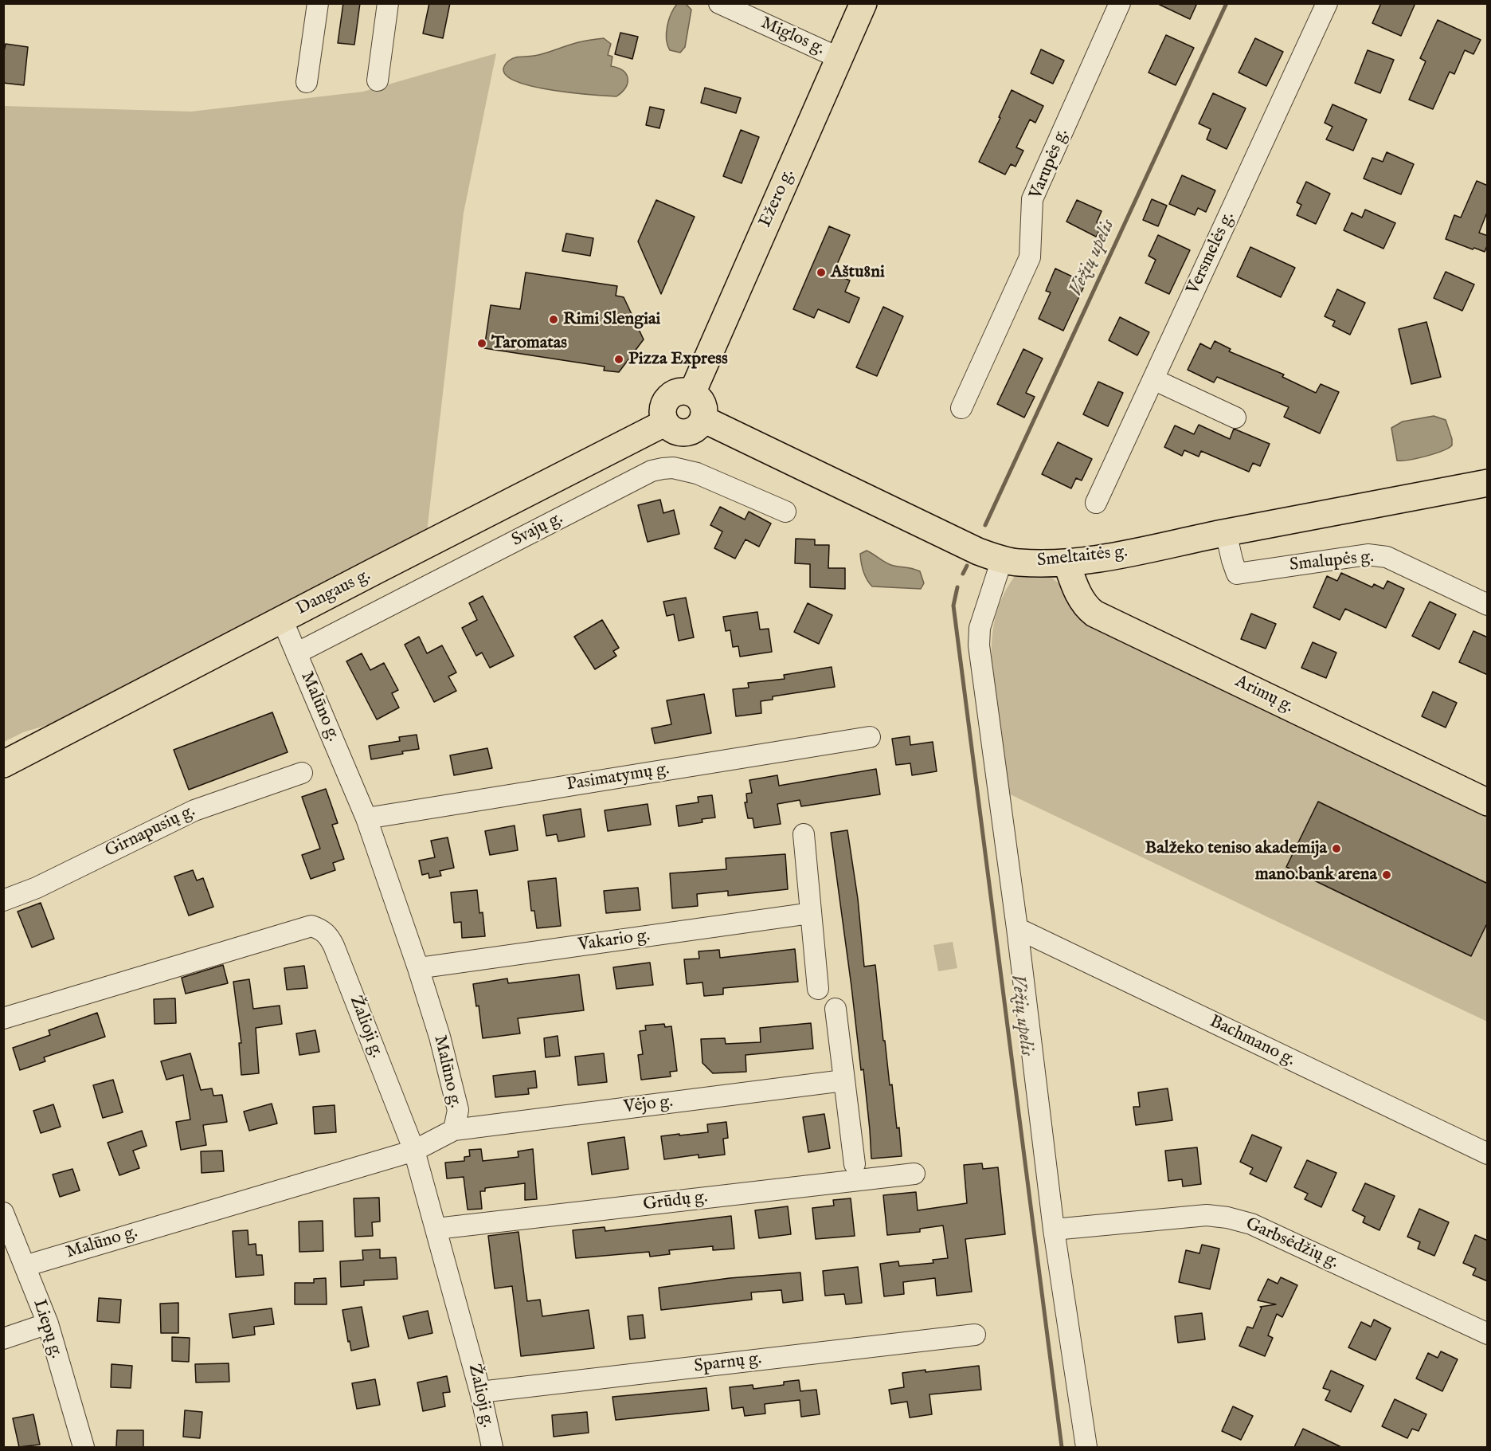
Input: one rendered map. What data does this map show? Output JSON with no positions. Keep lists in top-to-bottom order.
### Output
{
  "streets": {
    "main road": [
      "Ežero g.",
      "Smeltaitės g.",
      "Dangaus g.",
      "Arimų g."
    ],
    "street": [
      "Miglos g.",
      "Varupės g.",
      "Versmelės g.",
      "Svajų g.",
      "Smalupės g.",
      "Malūno g.",
      "Pasimatymų g.",
      "Girnapusių g.",
      "Vakario g.",
      "Žalioji g.",
      "Bachmano g.",
      "Vėjo g.",
      "Grūdų g.",
      "Garbsėdžių g.",
      "Liepų g.",
      "Sparnų g."
    ]
  },
  "crossings": [
    ["Miglos g.", "Ežero g."],
    ["Ežero g.", "Smeltaitės g."],
    ["Ežero g.", "Dangaus g."],
    ["Svajų g.", "Malūno g."],
    ["Smeltaitės g.", "Smalupės g."],
    ["Smeltaitės g.", "Dangaus g."],
    ["Smeltaitės g.", "Arimų g."],
    ["Dangaus g.", "Malūno g."],
    ["Malūno g.", "Pasimatymų g."],
    ["Malūno g.", "Vakario g."],
    ["Malūno g.", "Žalioji g."],
    ["Malūno g.", "Vėjo g."],
    ["Malūno g.", "Liepų g."],
    ["Žalioji g.", "Grūdų g."],
    ["Žalioji g.", "Sparnų g."]
  ],
  "water": ["Vėžių upelis"],
  "places": [
    "Aštu8ni",
    "Rimi Slengiai",
    "Taromatas",
    "Pizza Express",
    "Balžeko teniso akademija",
    "mano.bank arena"
  ]
}
